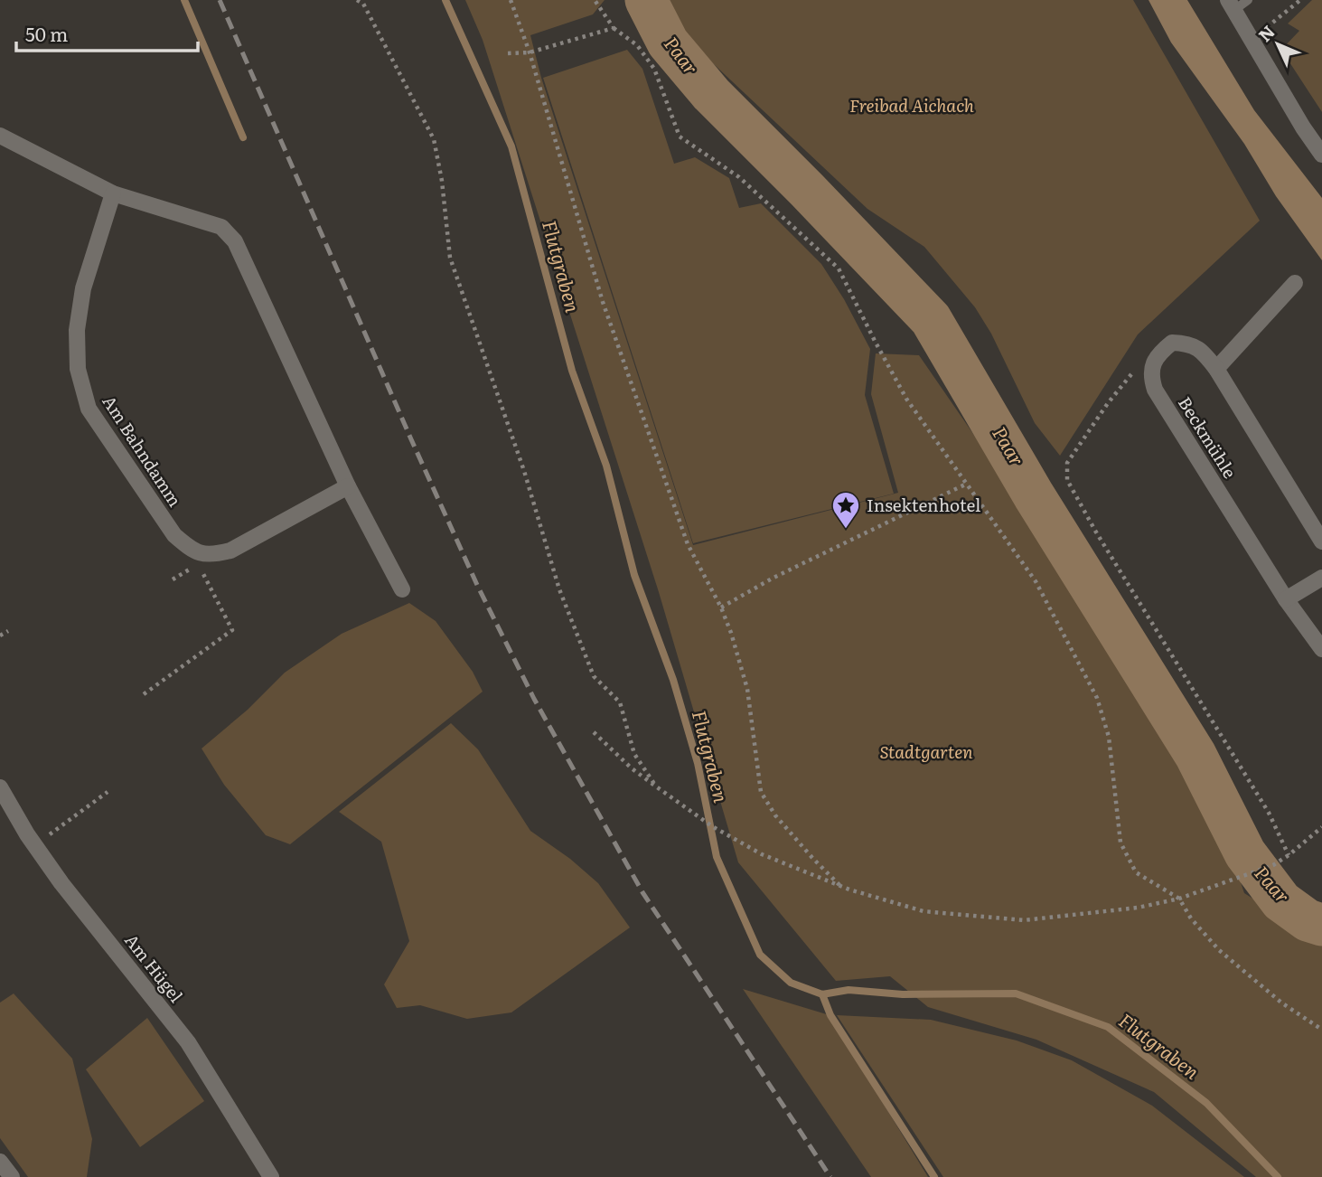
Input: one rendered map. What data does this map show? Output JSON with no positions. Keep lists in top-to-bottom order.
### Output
{
  "streets": {
    "street": ["Beckmühle", "Am Bahndamm", "Am Hügel"]
  },
  "water": ["Paar", "Flutgraben"],
  "parks": ["Freibad Aichach", "Stadtgarten"],
  "places": {
    "place": ["Insektenhotel"]
  },
  "scale_bar": "50 m",
  "north": "top left"
}
